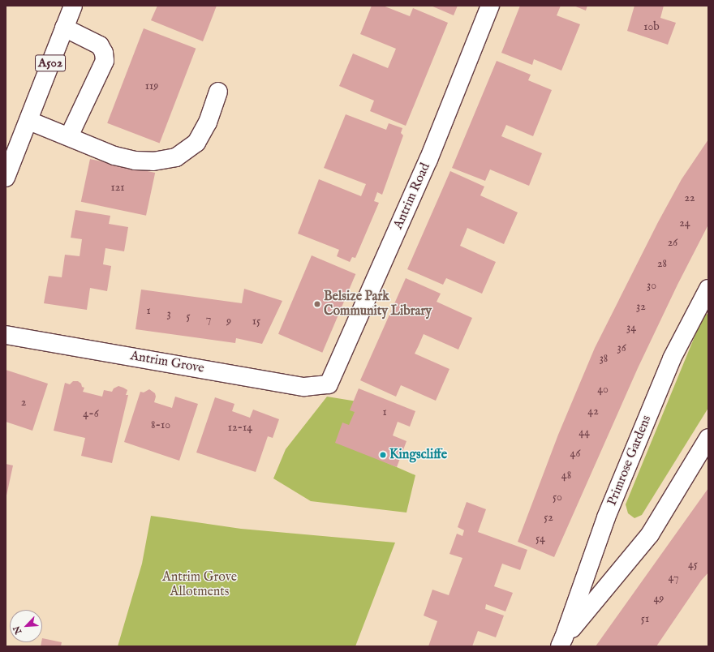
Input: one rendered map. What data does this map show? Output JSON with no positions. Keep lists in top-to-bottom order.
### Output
{
  "streets": {
    "street": [
      "A502",
      "Antrim Road",
      "Antrim Grove",
      "Primrose Gardens"
    ]
  },
  "crossings": [
    ["Antrim Road", "Antrim Grove"]
  ],
  "parks": ["Antrim Grove Allotments"],
  "places": ["Belsize Park Community Library", "Kingscliffe"],
  "house_numbers": [
    "10b",
    "119",
    "121",
    "22",
    "24",
    "26",
    "28",
    "30",
    "32",
    "1",
    "3",
    "5",
    "7",
    "9",
    "15",
    "34",
    "36",
    "38",
    "40",
    "2",
    "42",
    "1",
    "4-6",
    "8-10",
    "12-14",
    "44",
    "46",
    "48",
    "50",
    "52",
    "54",
    "45",
    "47",
    "49",
    "51"
  ],
  "north": "bottom left"
}
